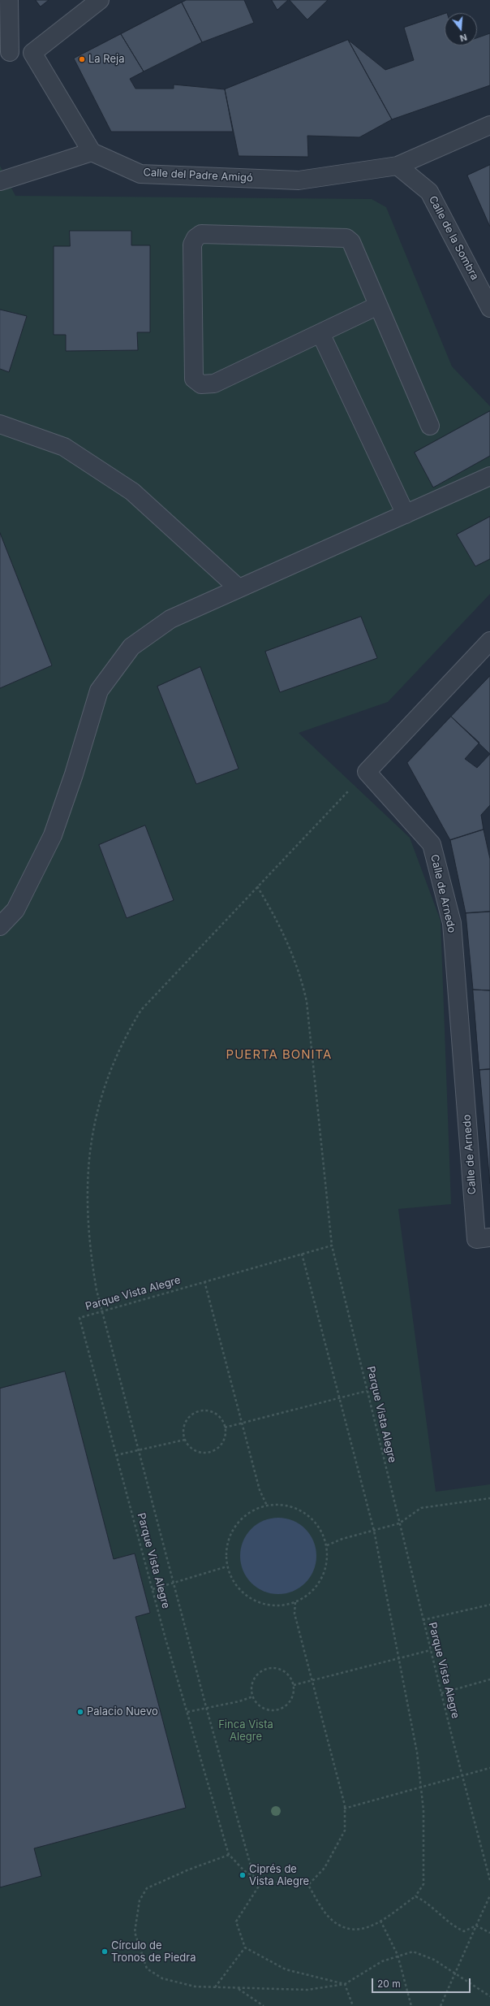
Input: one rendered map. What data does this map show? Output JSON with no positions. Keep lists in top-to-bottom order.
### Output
{
  "streets": {
    "street": ["Calle del Padre Amigó", "Calle de la Sombra", "Calle de Arnedo"],
    "path": ["Parque Vista Alegre"]
  },
  "crossings": [
    ["Calle del Padre Amigó", "Calle de la Sombra"]
  ],
  "districts": ["PUERTA BONITA"],
  "parks": ["Finca Vista Alegre"],
  "places": [
    "La Reja",
    "Palacio Nuevo",
    "Ciprés de Vista Alegre",
    "Círculo de Tronos de Piedra"
  ],
  "scale_bar": "20 m",
  "north": "bottom"
}
